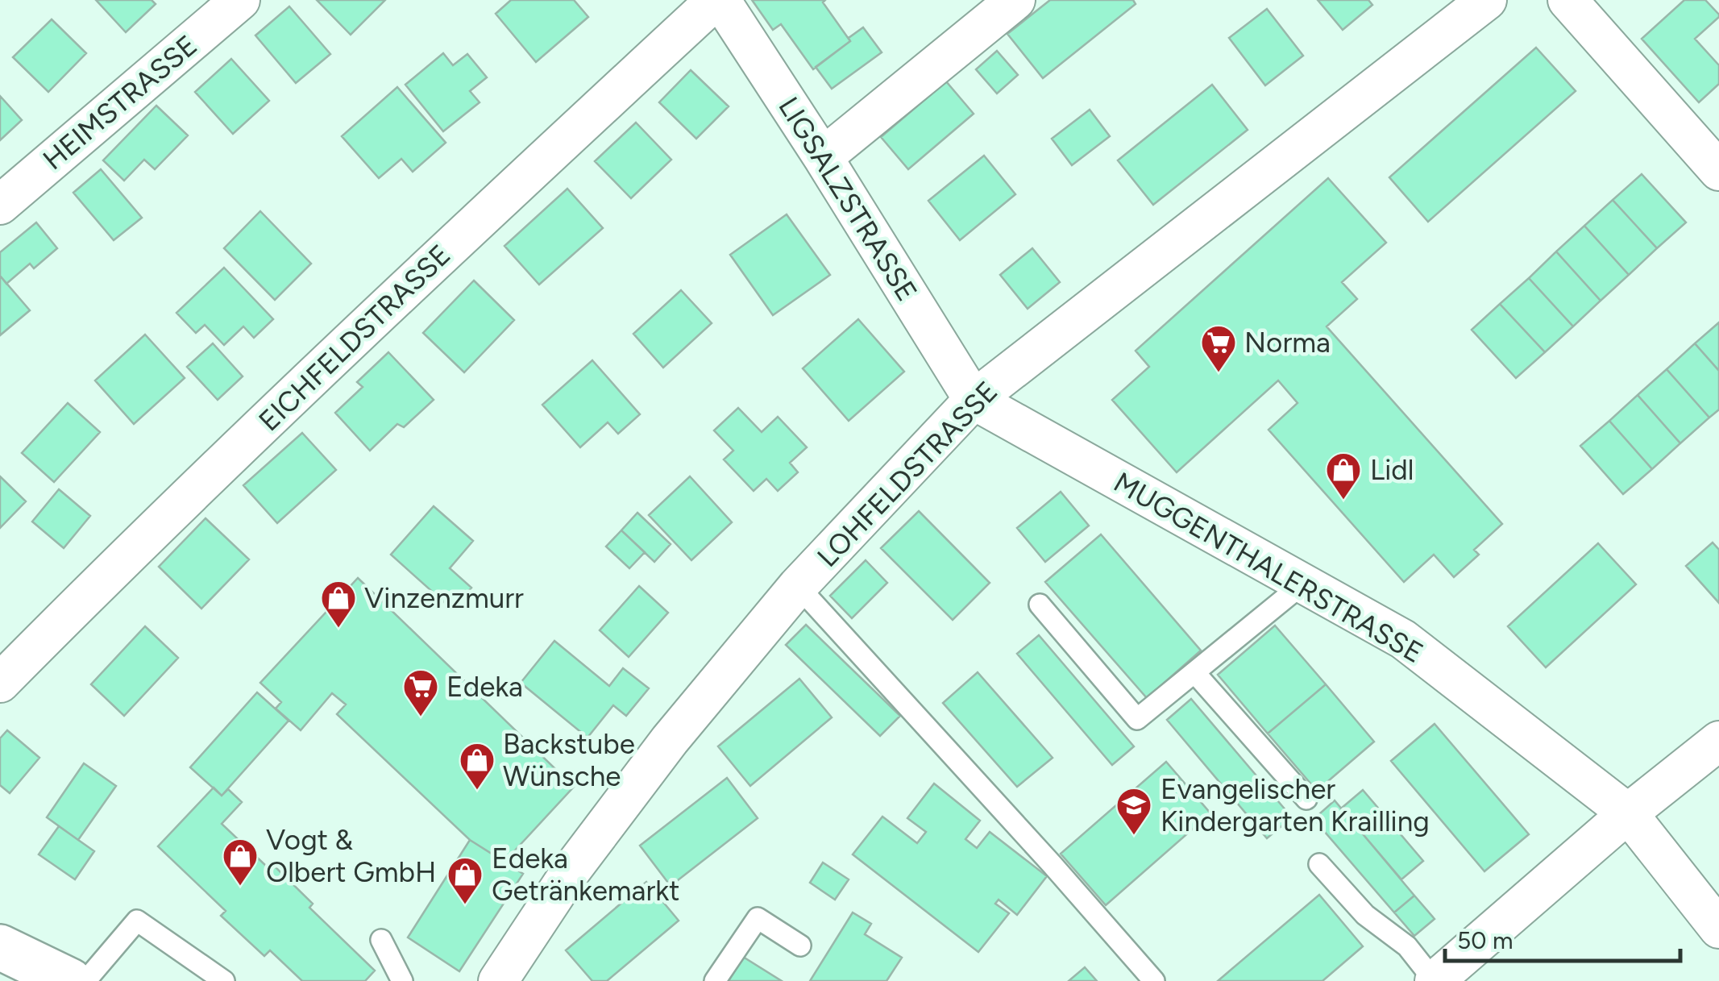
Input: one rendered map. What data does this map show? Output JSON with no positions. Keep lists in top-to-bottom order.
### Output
{
  "streets": {
    "street": [
      "HEIMSTRASSE",
      "LIGSALZSTRASSE",
      "EICHFELDSTRASSE",
      "LOHFELDSTRASSE",
      "MUGGENTHALERSTRASSE"
    ]
  },
  "crossings": [
    ["LIGSALZSTRASSE", "EICHFELDSTRASSE"],
    ["LIGSALZSTRASSE", "LOHFELDSTRASSE"],
    ["LIGSALZSTRASSE", "MUGGENTHALERSTRASSE"],
    ["LOHFELDSTRASSE", "MUGGENTHALERSTRASSE"]
  ],
  "places": {
    "supermarket": ["Norma", "Edeka"],
    "shop": [
      "Lidl",
      "Vinzenzmurr",
      "Backstube Wünsche",
      "Vogt & Olbert GmbH",
      "Edeka Getränkemarkt"
    ],
    "school or university": ["Evangelischer Kindergarten Krailling"]
  },
  "scale_bar": "50 m"
}
